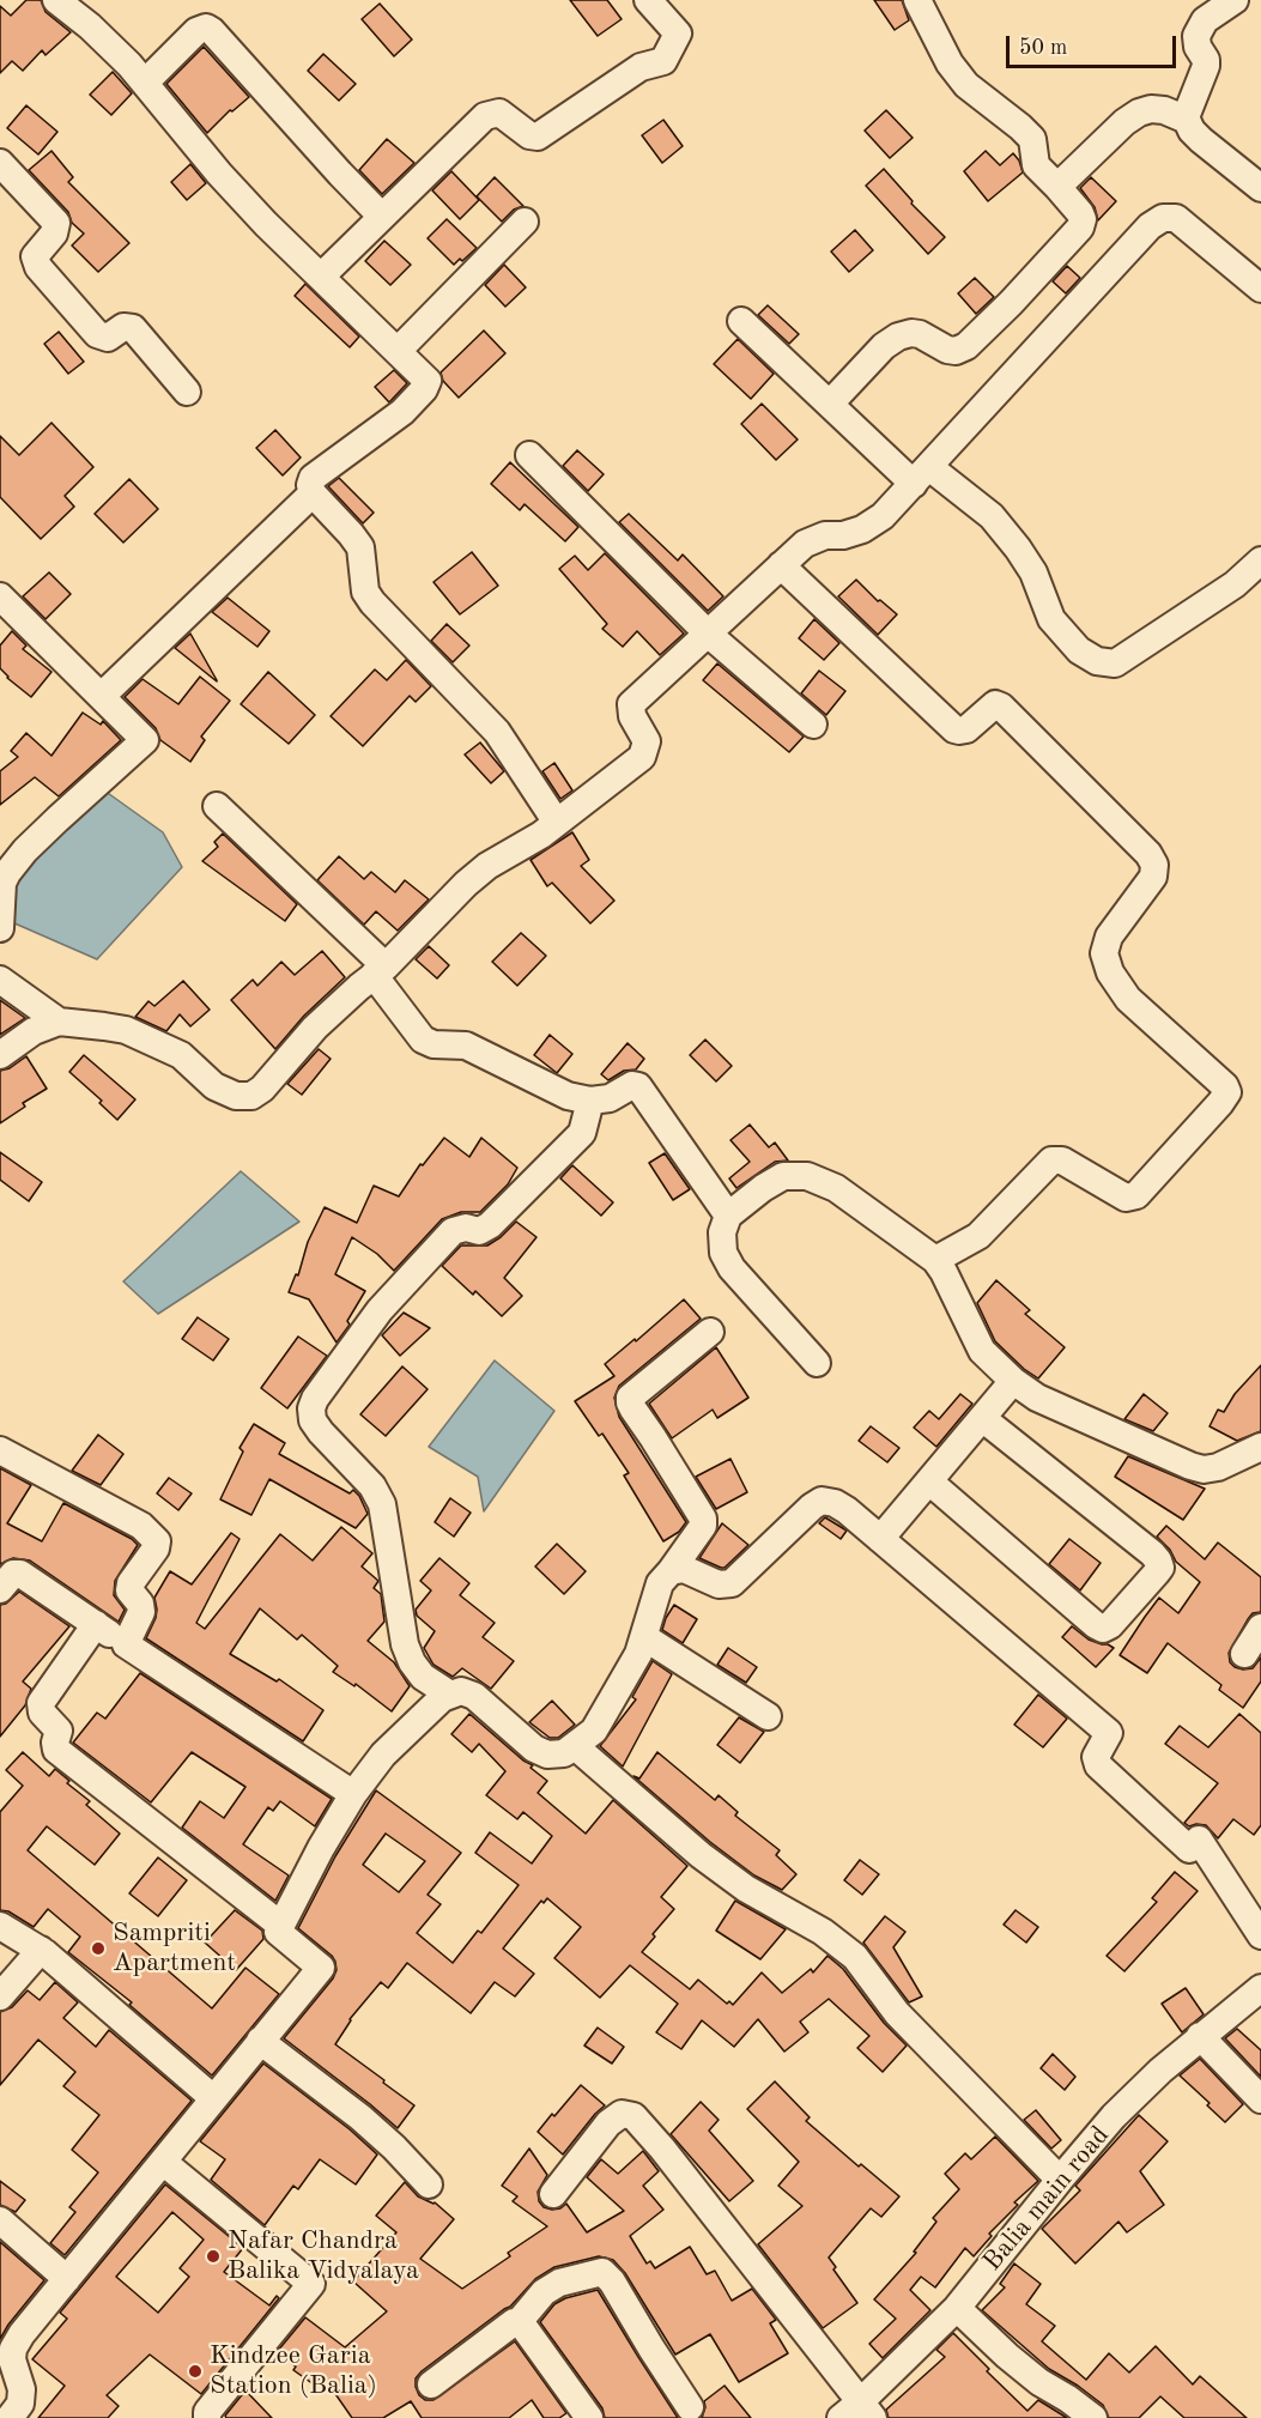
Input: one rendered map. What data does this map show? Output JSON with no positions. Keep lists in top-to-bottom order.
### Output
{
  "streets": {
    "street": ["Balia main road"]
  },
  "places": ["Sampriti Apartment", "Nafar Chandra Balika Vidyalaya", "Kindzee Garia Station (Balia)"],
  "scale_bar": "50 m"
}
